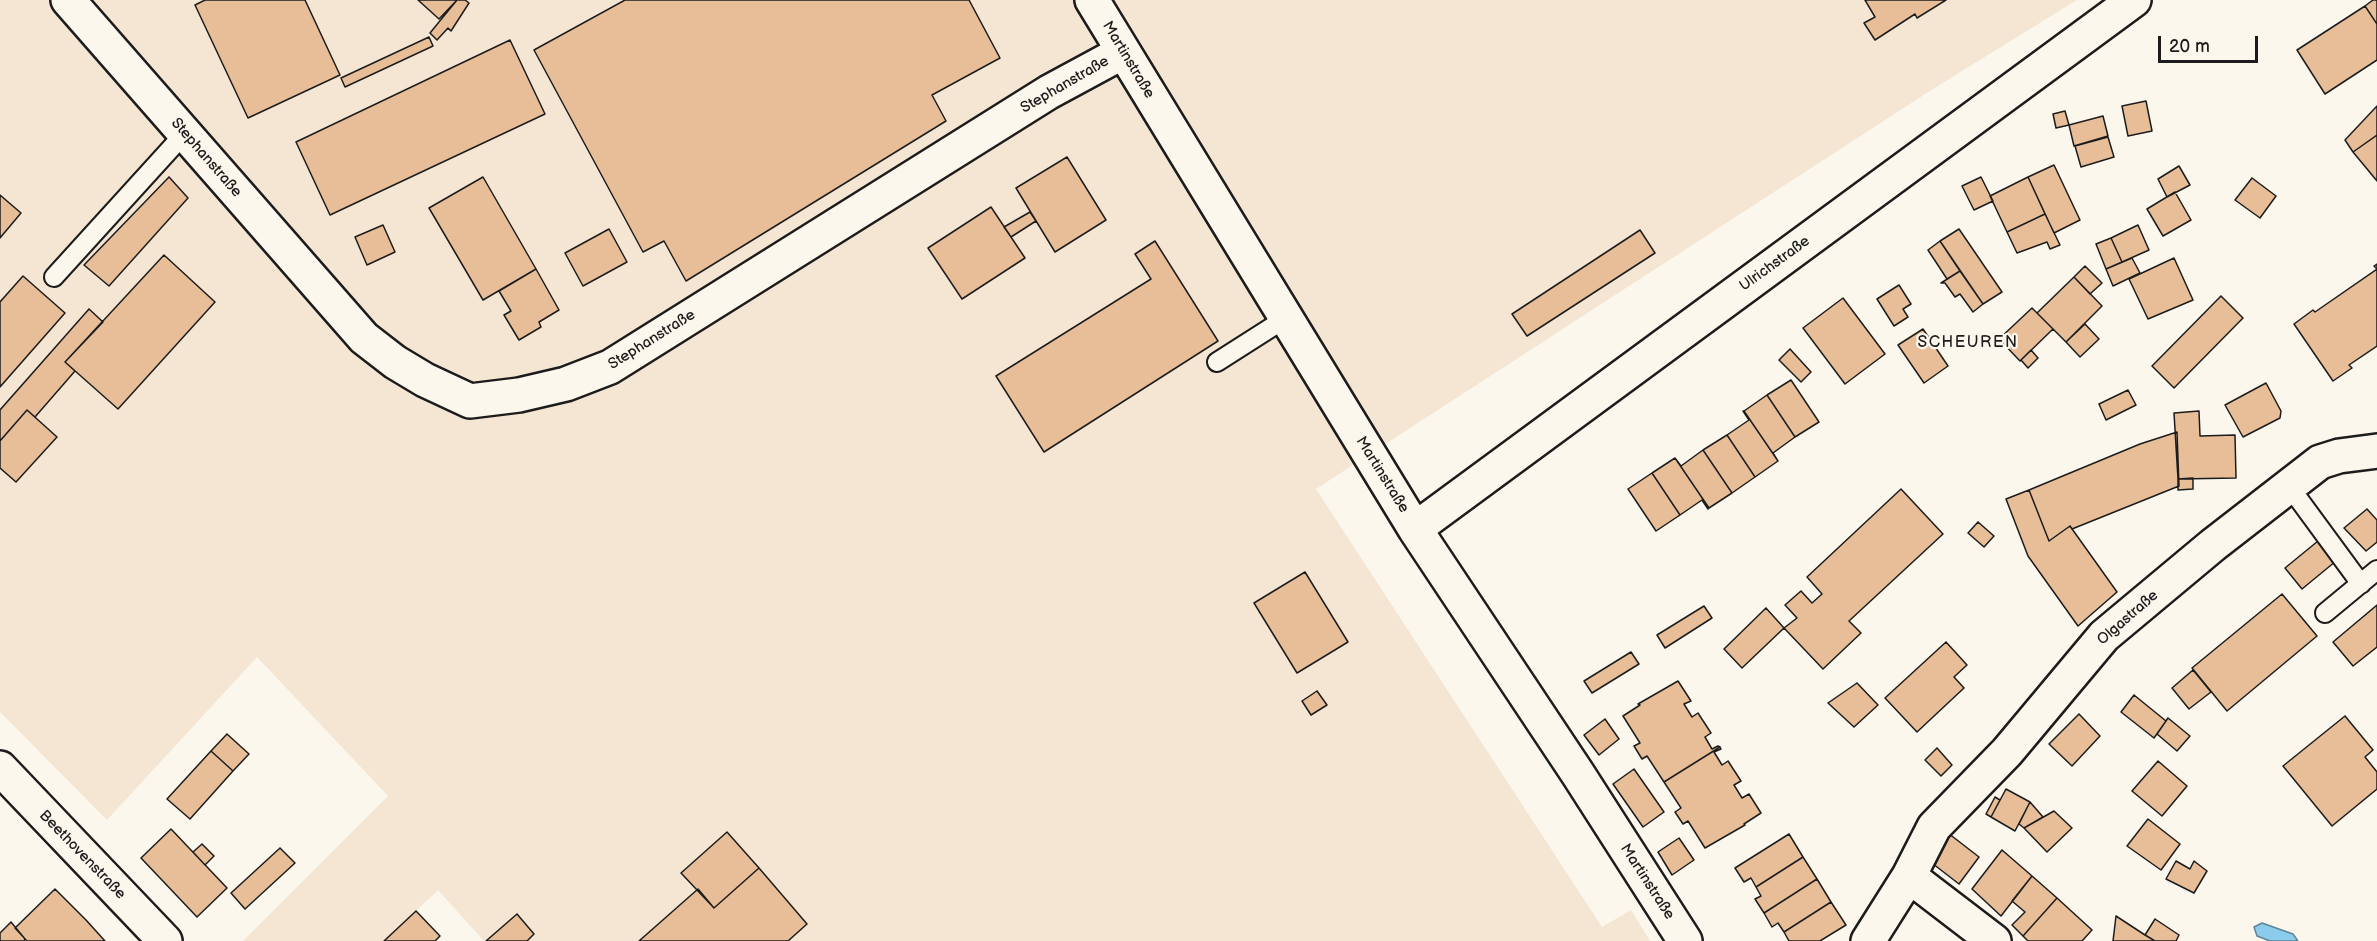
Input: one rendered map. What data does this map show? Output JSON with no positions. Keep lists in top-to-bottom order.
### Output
{
  "streets": {
    "street": [
      "Martinstraße",
      "Stephanstraße",
      "Ulrichstraße",
      "Olgastraße",
      "Beethovenstraße"
    ]
  },
  "crossings": [
    ["Martinstraße", "Stephanstraße"],
    ["Martinstraße", "Ulrichstraße"]
  ],
  "districts": ["SCHEUREN"],
  "scale_bar": "20 m"
}
